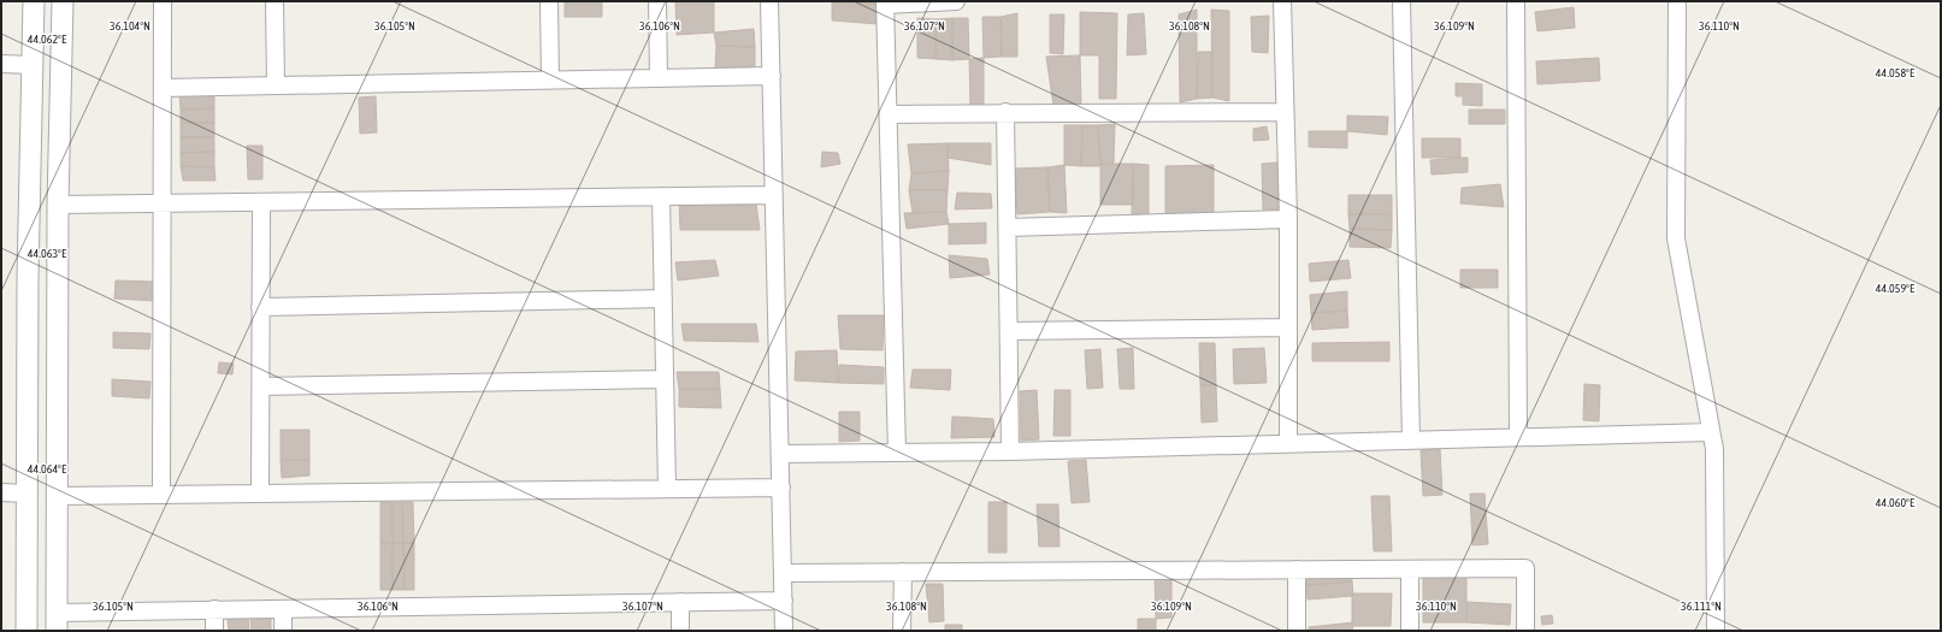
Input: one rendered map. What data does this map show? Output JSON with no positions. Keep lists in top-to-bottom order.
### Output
{
  "coordinates": [
    "36.104°N",
    "36.105°N",
    "36.106°N",
    "36.107°N",
    "36.108°N",
    "36.109°N",
    "36.110°N",
    "44.062°E",
    "44.058°E",
    "44.063°E",
    "44.059°E",
    "44.064°E",
    "44.060°E",
    "36.111°N"
  ]
}
